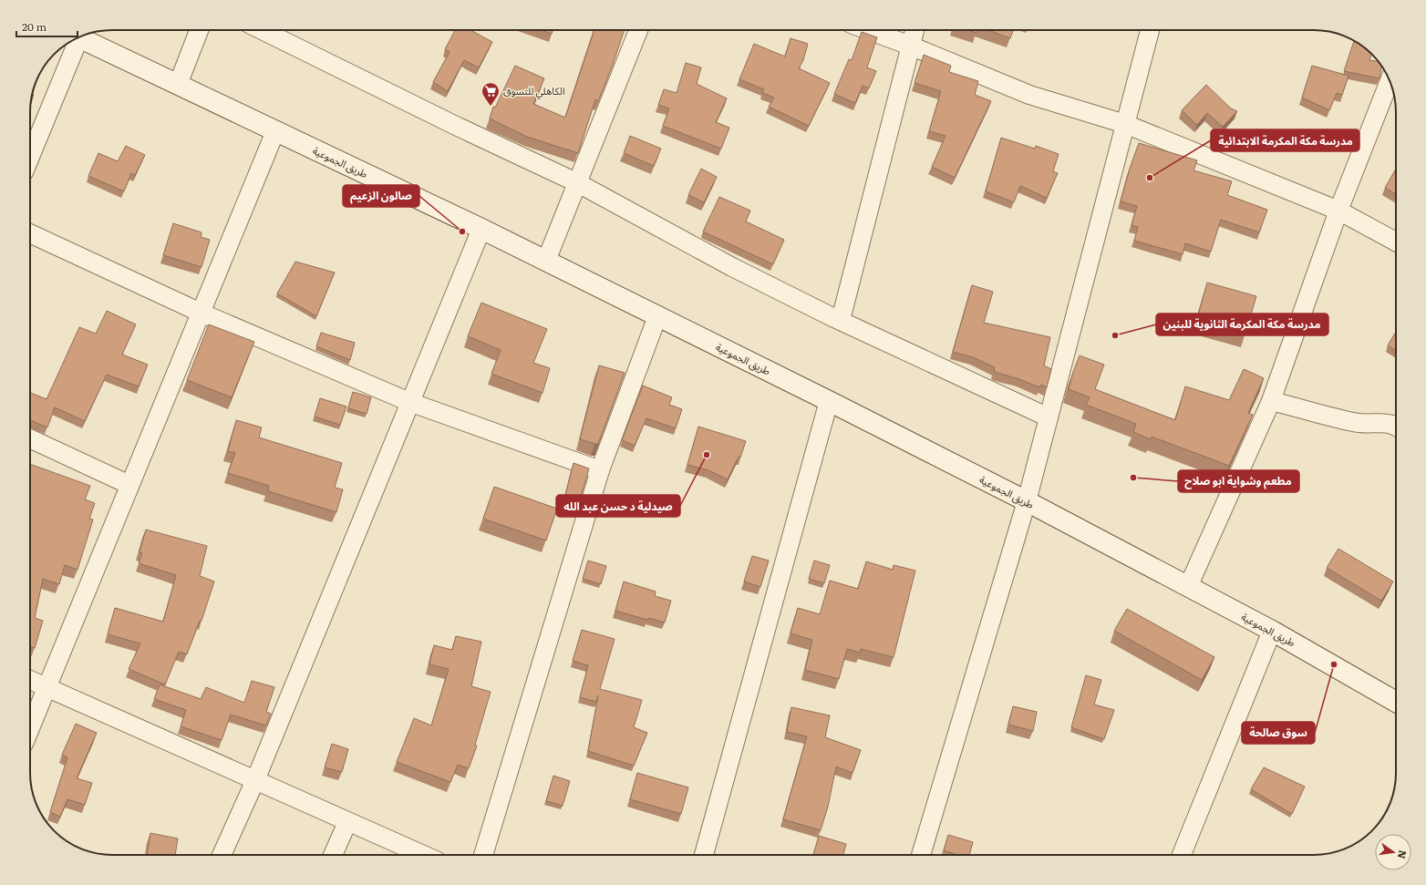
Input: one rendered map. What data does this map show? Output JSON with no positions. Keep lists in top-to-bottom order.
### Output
{
  "streets": {
    "main road": ["طريق الجموعية"]
  },
  "places": {
    "supermarket": ["الكاهلي للتسوق"],
    "other": [
      "مدرسة مكة المكرمة الابتدائية",
      "صالون الزعيم",
      "مدرسة مكة المكرمة الثانوية للبنين",
      "صيدلية د حسن عبد الله",
      "مطعم وشواية ابو صلاح",
      "سوق صالحة"
    ]
  },
  "scale_bar": "20 m",
  "north": "right"
}
